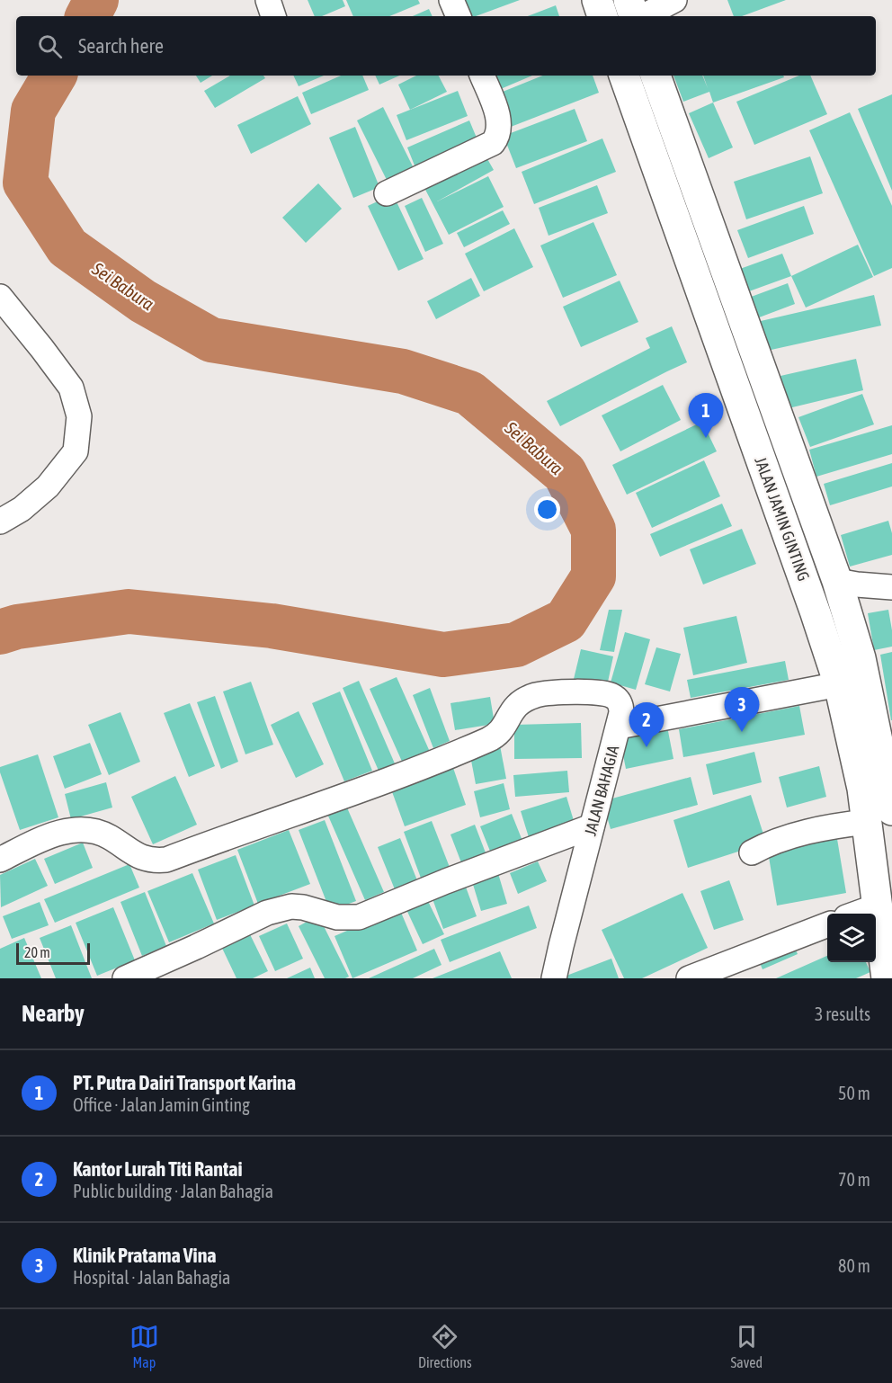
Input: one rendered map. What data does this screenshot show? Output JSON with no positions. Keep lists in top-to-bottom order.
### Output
{
  "streets": {
    "main road": ["JALAN JAMIN GINTING"],
    "street": ["JALAN BAHAGIA"]
  },
  "crossings": [
    ["JALAN JAMIN GINTING", "JALAN BAHAGIA"]
  ],
  "water": ["Sei Babura"],
  "scale_bar": "20 m",
  "page": {
    "search": "Search here",
    "pins": ["1", "3", "2"],
    "scale": "20 m",
    "heading": ["Nearby", "3 results"],
    "list": [
      {
        "mark": "1",
        "name": "PT. Putra Dairi Transport Karina",
        "note": "Office · Jalan Jamin Ginting",
        "value": "50 m"
      },
      {
        "mark": "2",
        "name": "Kantor Lurah Titi Rantai",
        "note": "Public building · Jalan Bahagia",
        "value": "70 m"
      },
      {
        "mark": "3",
        "name": "Klinik Pratama Vina",
        "note": "Hospital · Jalan Bahagia",
        "value": "80 m"
      }
    ],
    "nav": ["Map", "Directions", "Saved"]
  }
}
